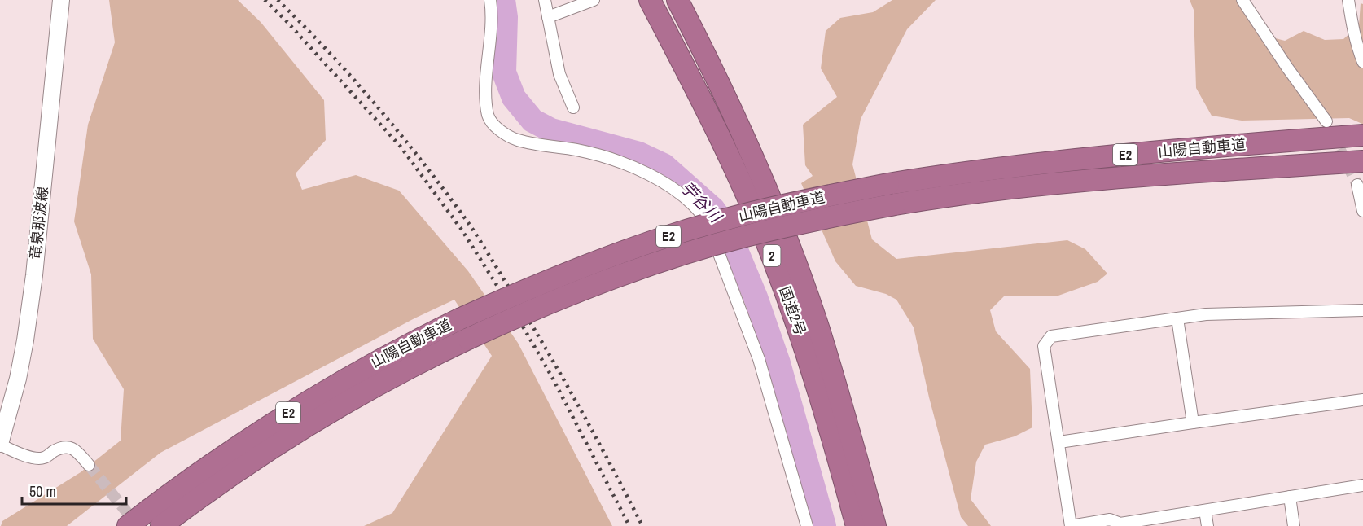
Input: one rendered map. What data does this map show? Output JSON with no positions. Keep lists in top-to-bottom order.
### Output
{
  "streets": {
    "highway": [
      "山陽自動車道",
      "E2",
      "2",
      "国道2号"
    ],
    "main road": ["竜泉那波線"]
  },
  "water": ["苧谷川"],
  "scale_bar": "50 m"
}
